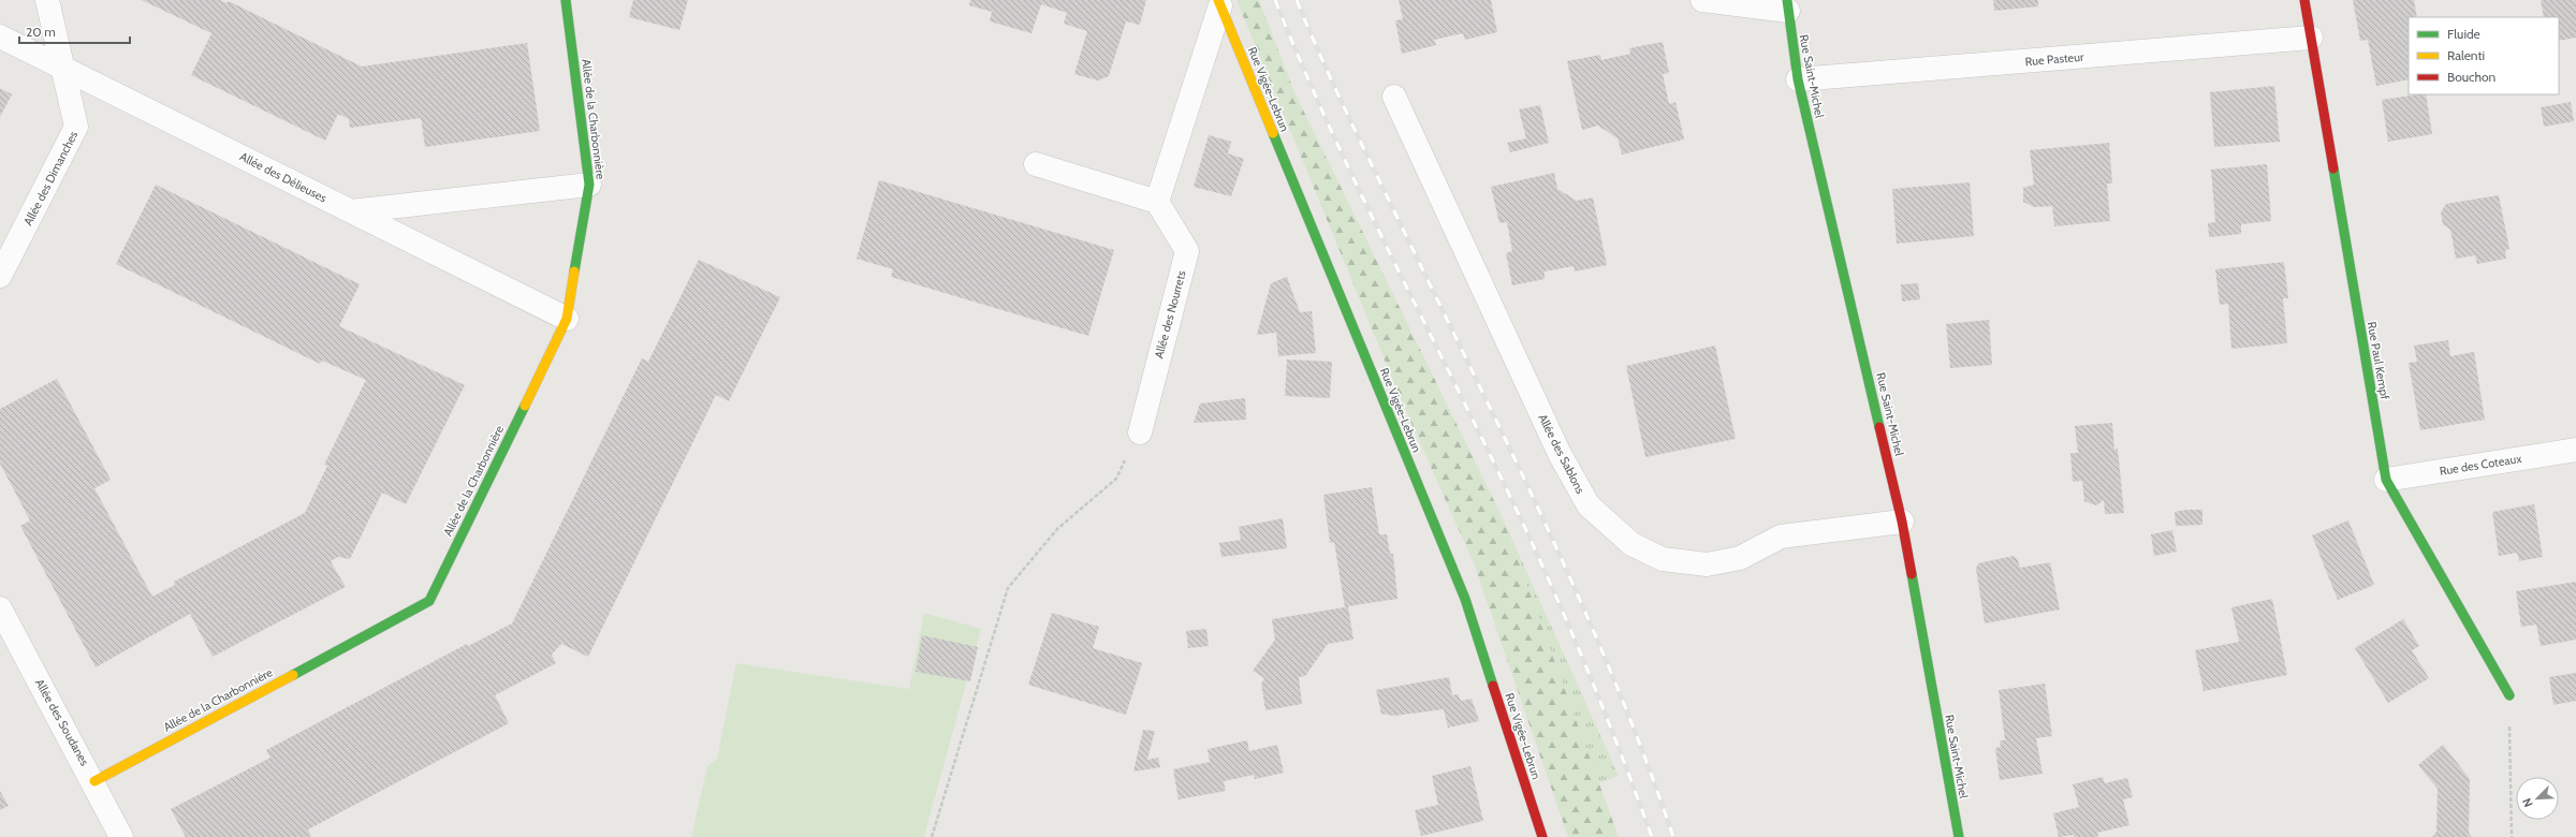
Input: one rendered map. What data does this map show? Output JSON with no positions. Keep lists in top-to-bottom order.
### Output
{
  "streets": {
    "street": [
      "Rue Pasteur",
      "Rue Saint-Michel",
      "Rue Vigée-Lebrun",
      "Allée de la Charbonnière",
      "Allée des Délieuses",
      "Allée des Dimanches",
      "Allée des Nourrets",
      "Rue Paul Kempf",
      "Allée des Sablons",
      "Rue des Coteaux",
      "Allée des Soudanes"
    ]
  },
  "crossings": [
    ["Rue Pasteur", "Rue Saint-Michel"],
    ["Rue Pasteur", "Rue Paul Kempf"],
    ["Rue Saint-Michel", "Allée des Sablons"],
    ["Allée de la Charbonnière", "Allée des Délieuses"],
    ["Allée de la Charbonnière", "Allée des Soudanes"],
    ["Allée des Délieuses", "Allée des Dimanches"],
    ["Rue Paul Kempf", "Rue des Coteaux"]
  ],
  "legend": ["Fluide", "Ralenti", "Bouchon"],
  "scale_bar": "20 m",
  "north": "bottom left"
}
